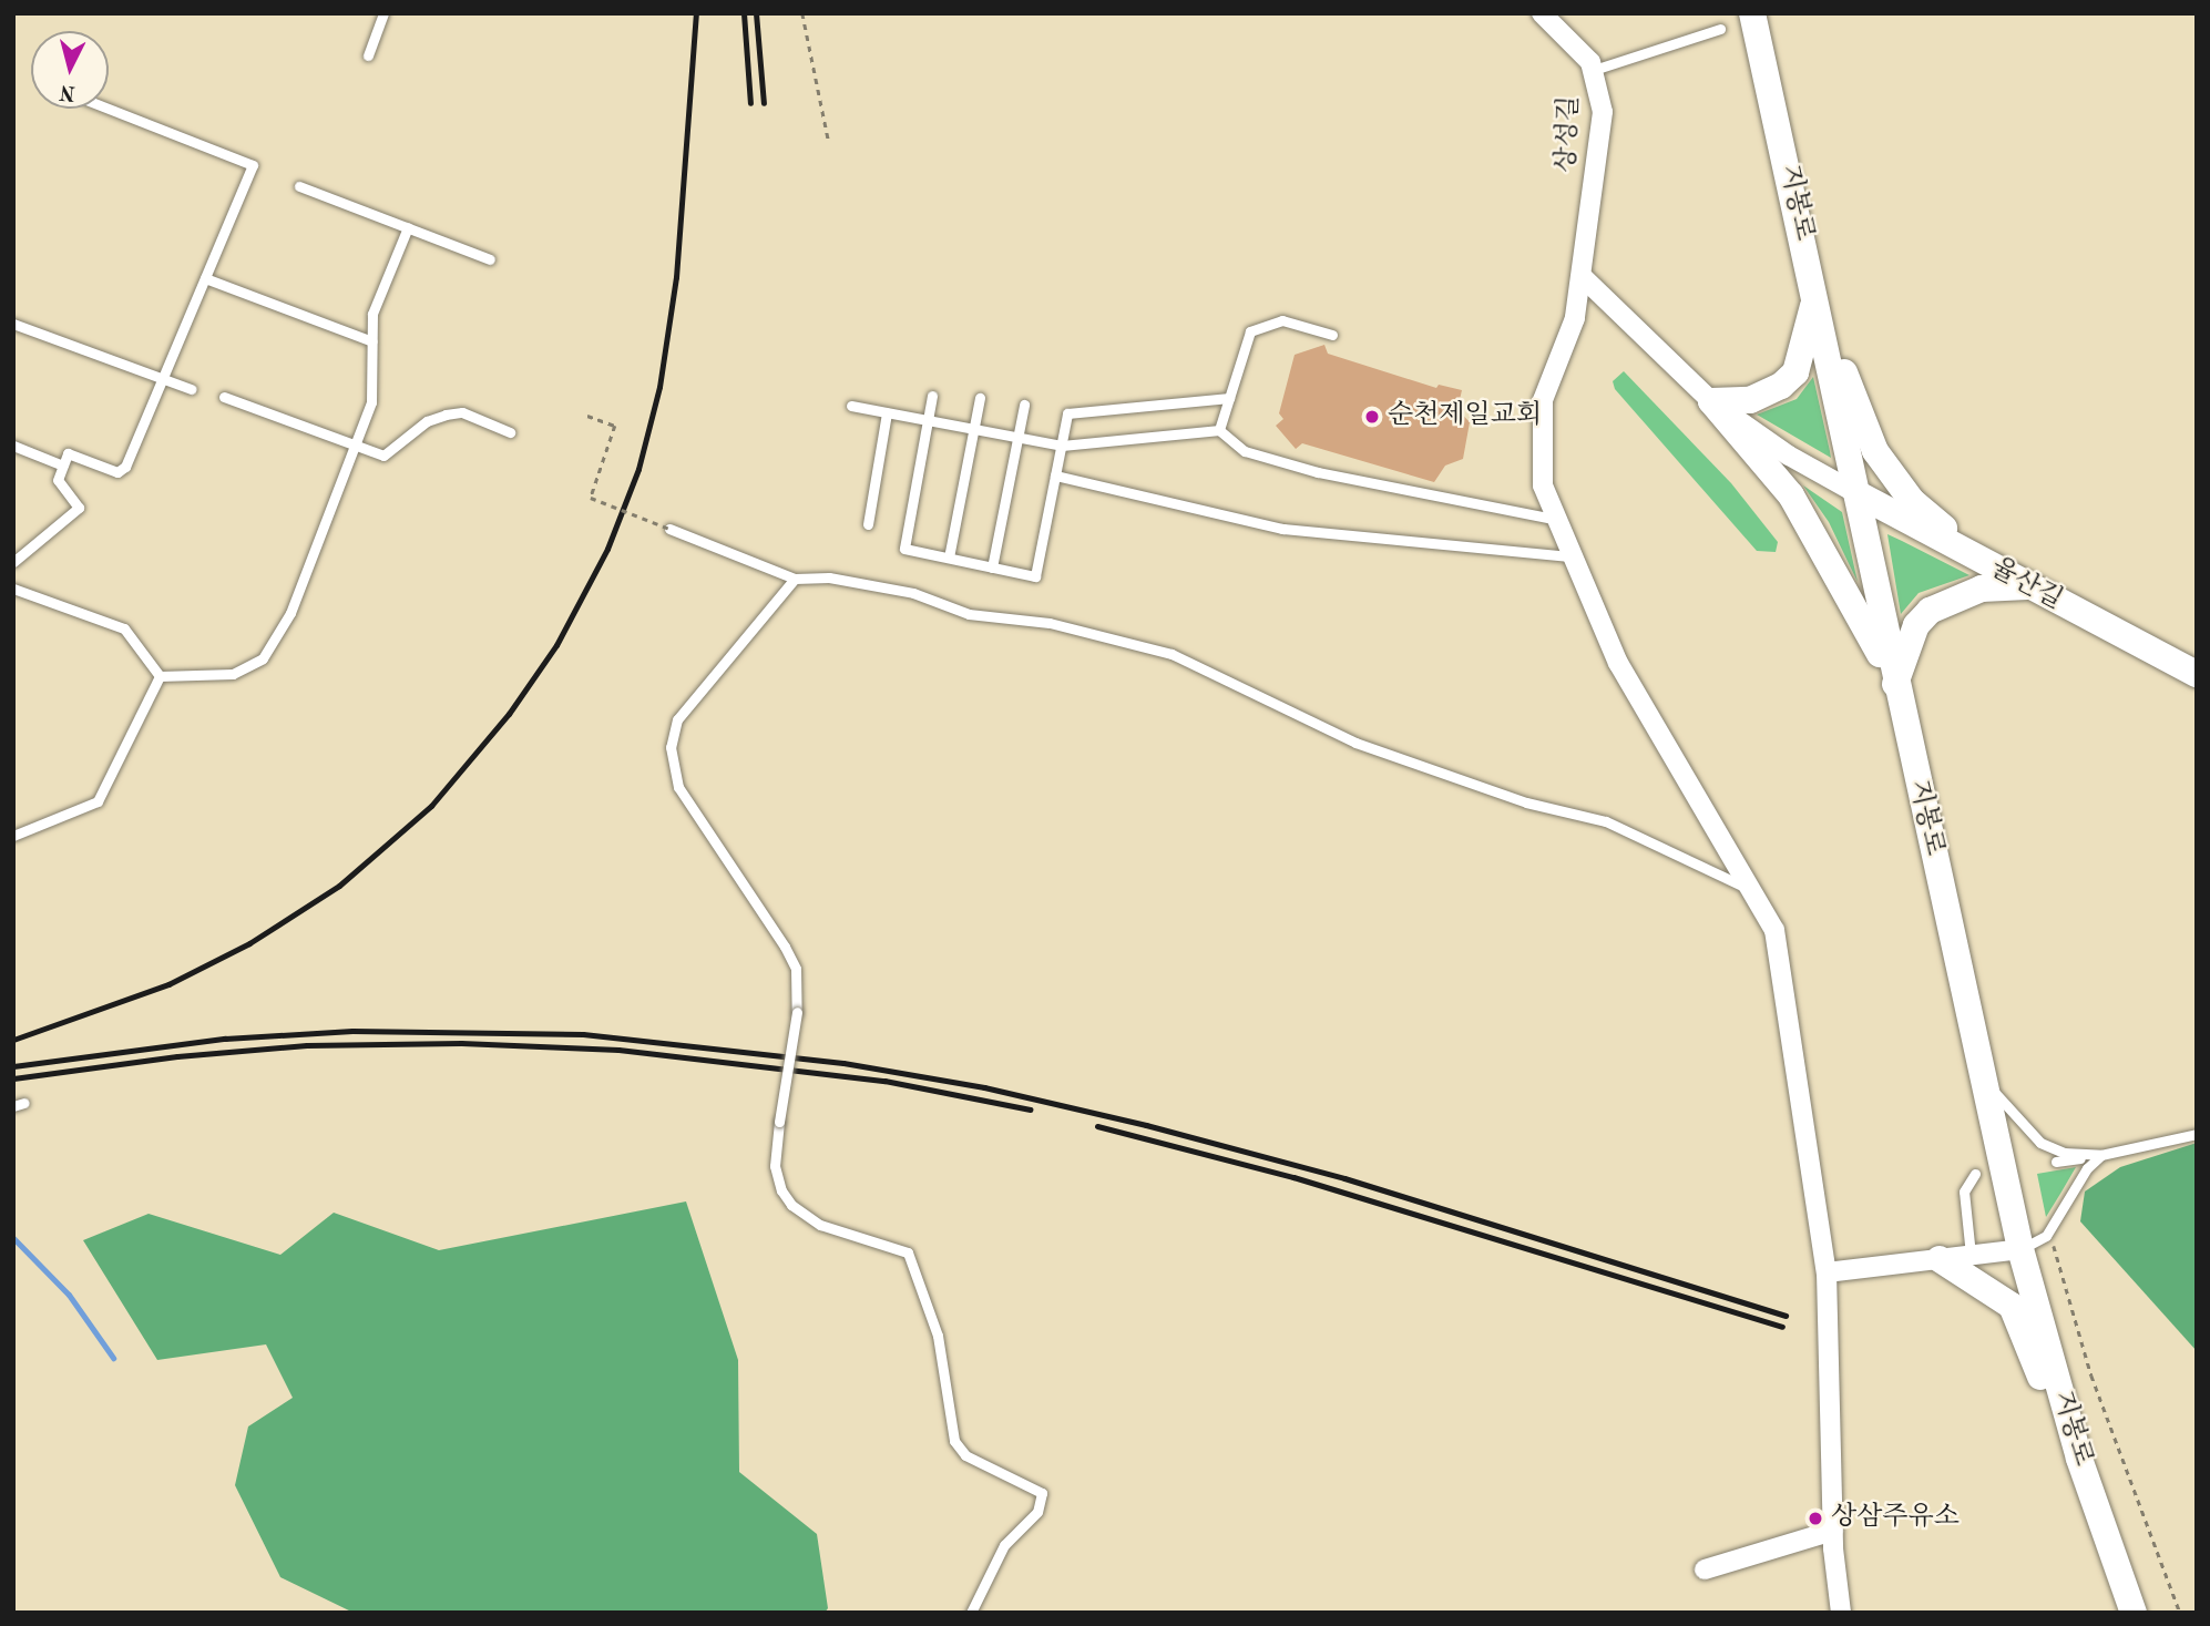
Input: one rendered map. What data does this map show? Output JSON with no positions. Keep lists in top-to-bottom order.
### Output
{
  "streets": {
    "main road": ["지봉로", "율산길"],
    "street": ["상성길"]
  },
  "crossings": [
    ["지봉로", "율산길"]
  ],
  "places": ["순천제일교회", "상삼주유소"],
  "north": "bottom"
}
